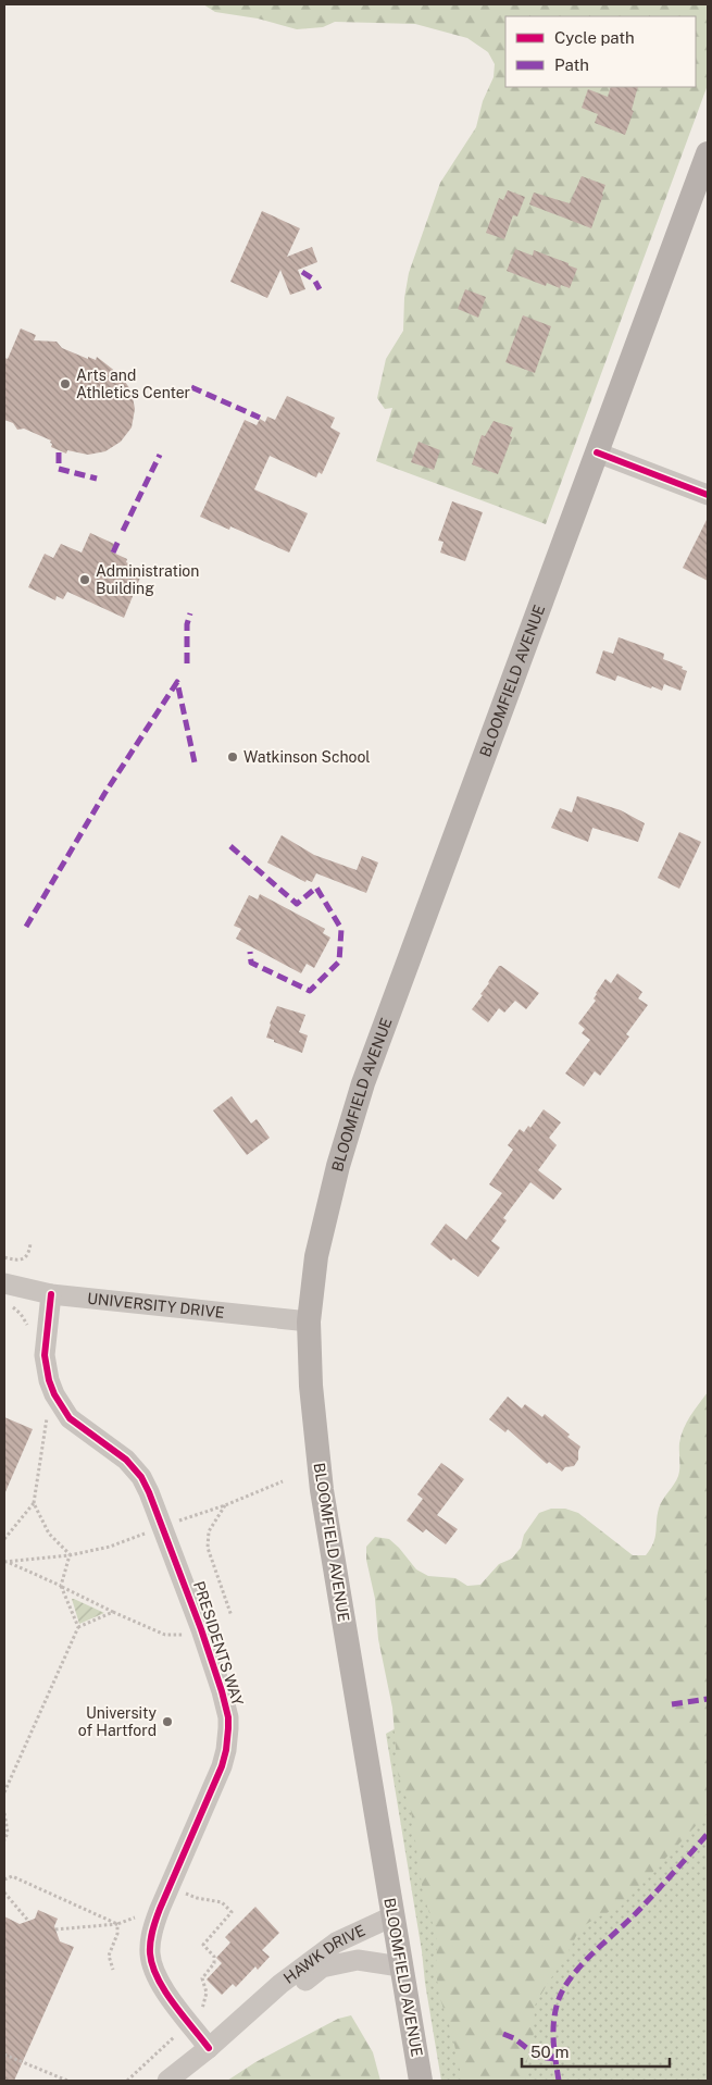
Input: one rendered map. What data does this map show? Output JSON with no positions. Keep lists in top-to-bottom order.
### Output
{
  "streets": {
    "main road": ["BLOOMFIELD AVENUE"],
    "street": ["UNIVERSITY DRIVE", "PRESIDENTS WAY", "HAWK DRIVE"]
  },
  "crossings": [
    ["BLOOMFIELD AVENUE", "UNIVERSITY DRIVE"],
    ["BLOOMFIELD AVENUE", "HAWK DRIVE"],
    ["UNIVERSITY DRIVE", "PRESIDENTS WAY"],
    ["PRESIDENTS WAY", "HAWK DRIVE"]
  ],
  "places": [
    "Arts and Athletics Center",
    "Administration Building",
    "Watkinson School",
    "University of Hartford"
  ],
  "legend": ["Cycle path", "Path"],
  "scale_bar": "50 m"
}
